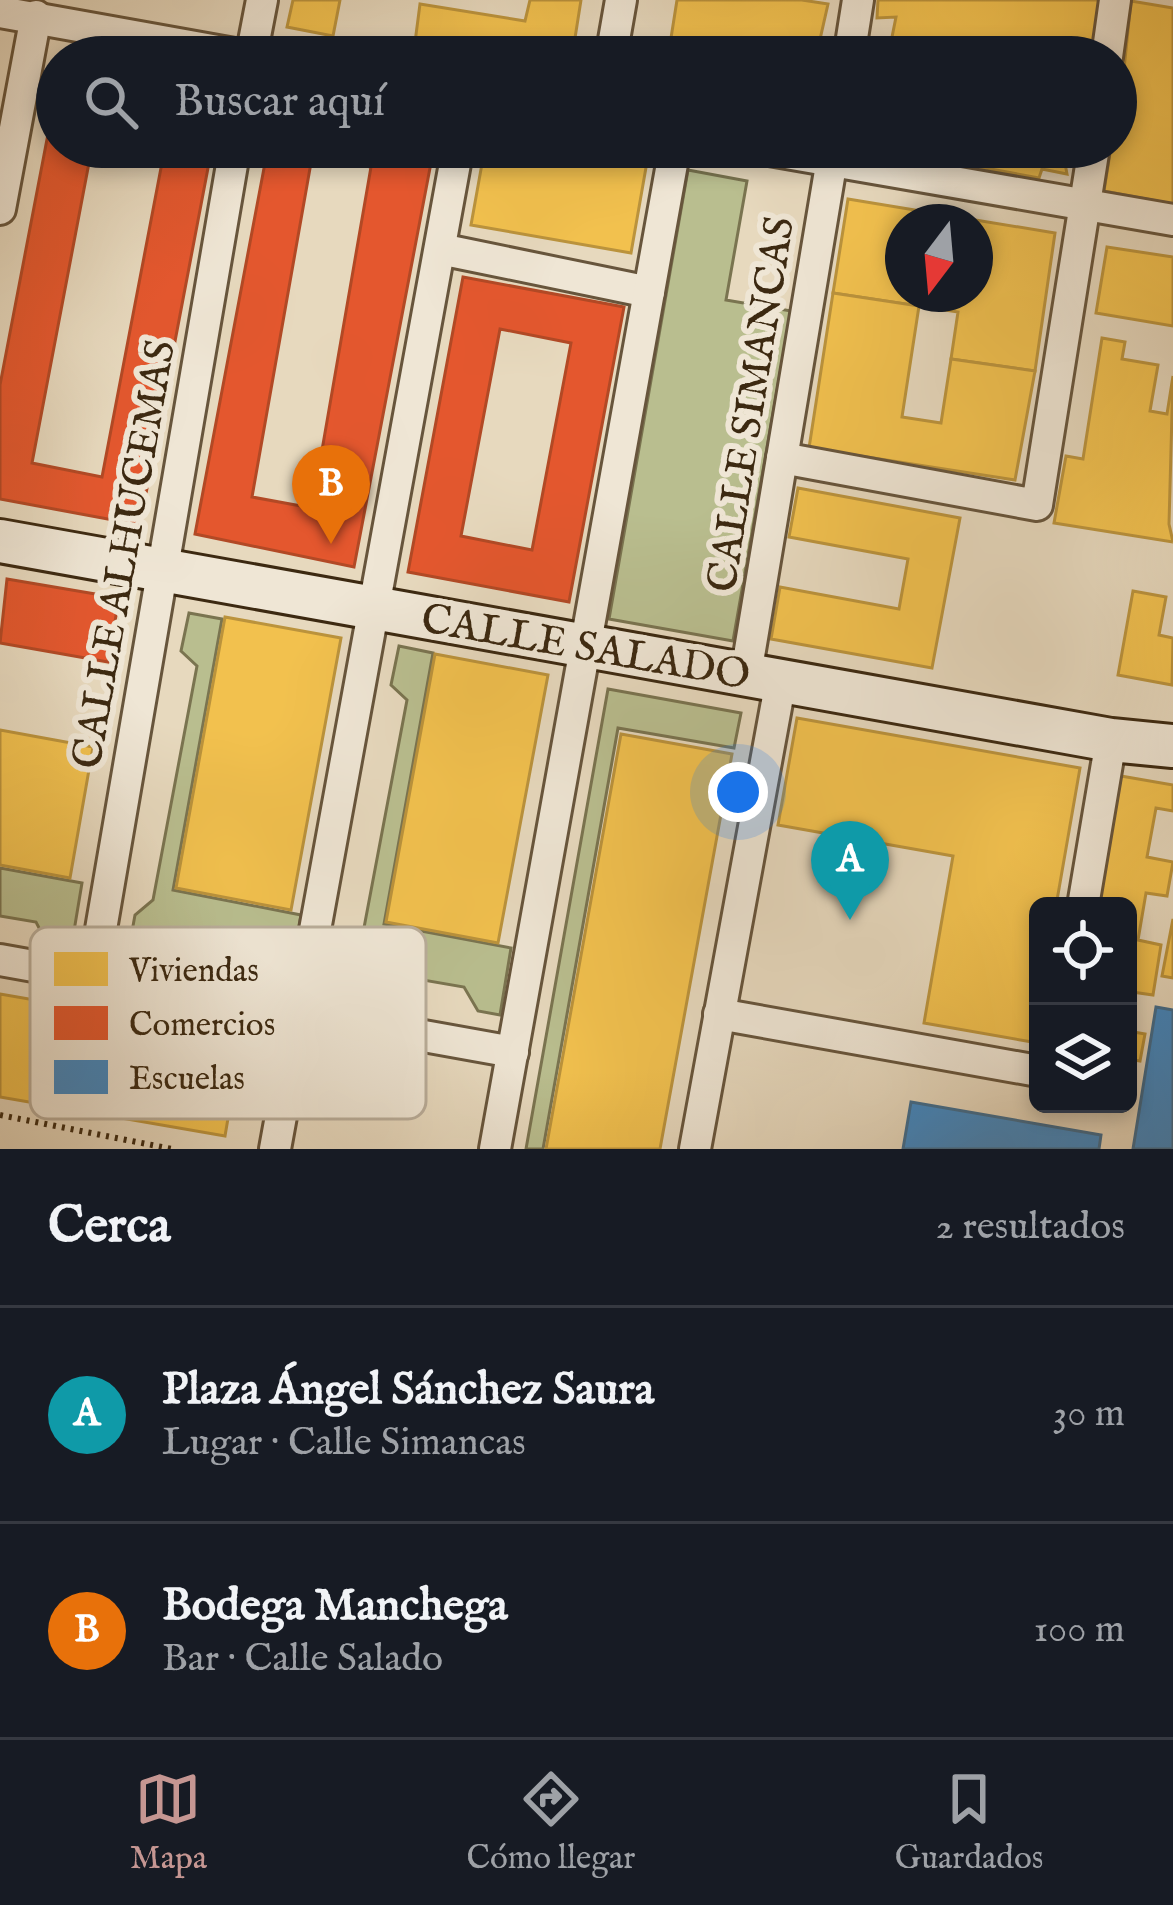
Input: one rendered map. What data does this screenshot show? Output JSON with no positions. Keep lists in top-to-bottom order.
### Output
{
  "streets": {
    "street": ["CALLE SIMANCAS", "CALLE ALHUCEMAS", "CALLE SALADO"]
  },
  "crossings": [
    ["CALLE SIMANCAS", "CALLE SALADO"],
    ["CALLE ALHUCEMAS", "CALLE SALADO"]
  ],
  "legend": ["Viviendas", "Comercios", "Escuelas"],
  "north": "bottom",
  "page": {
    "search": "Buscar aquí",
    "pins": ["B", "A"],
    "heading": ["Cerca", "2 resultados"],
    "list": [
      {
        "mark": "A",
        "name": "Plaza Ángel Sánchez Saura",
        "note": "Lugar · Calle Simancas",
        "value": "30 m"
      },
      {
        "mark": "B",
        "name": "Bodega Manchega",
        "note": "Bar · Calle Salado",
        "value": "100 m"
      }
    ],
    "nav": ["Mapa", "Cómo llegar", "Guardados"]
  }
}
